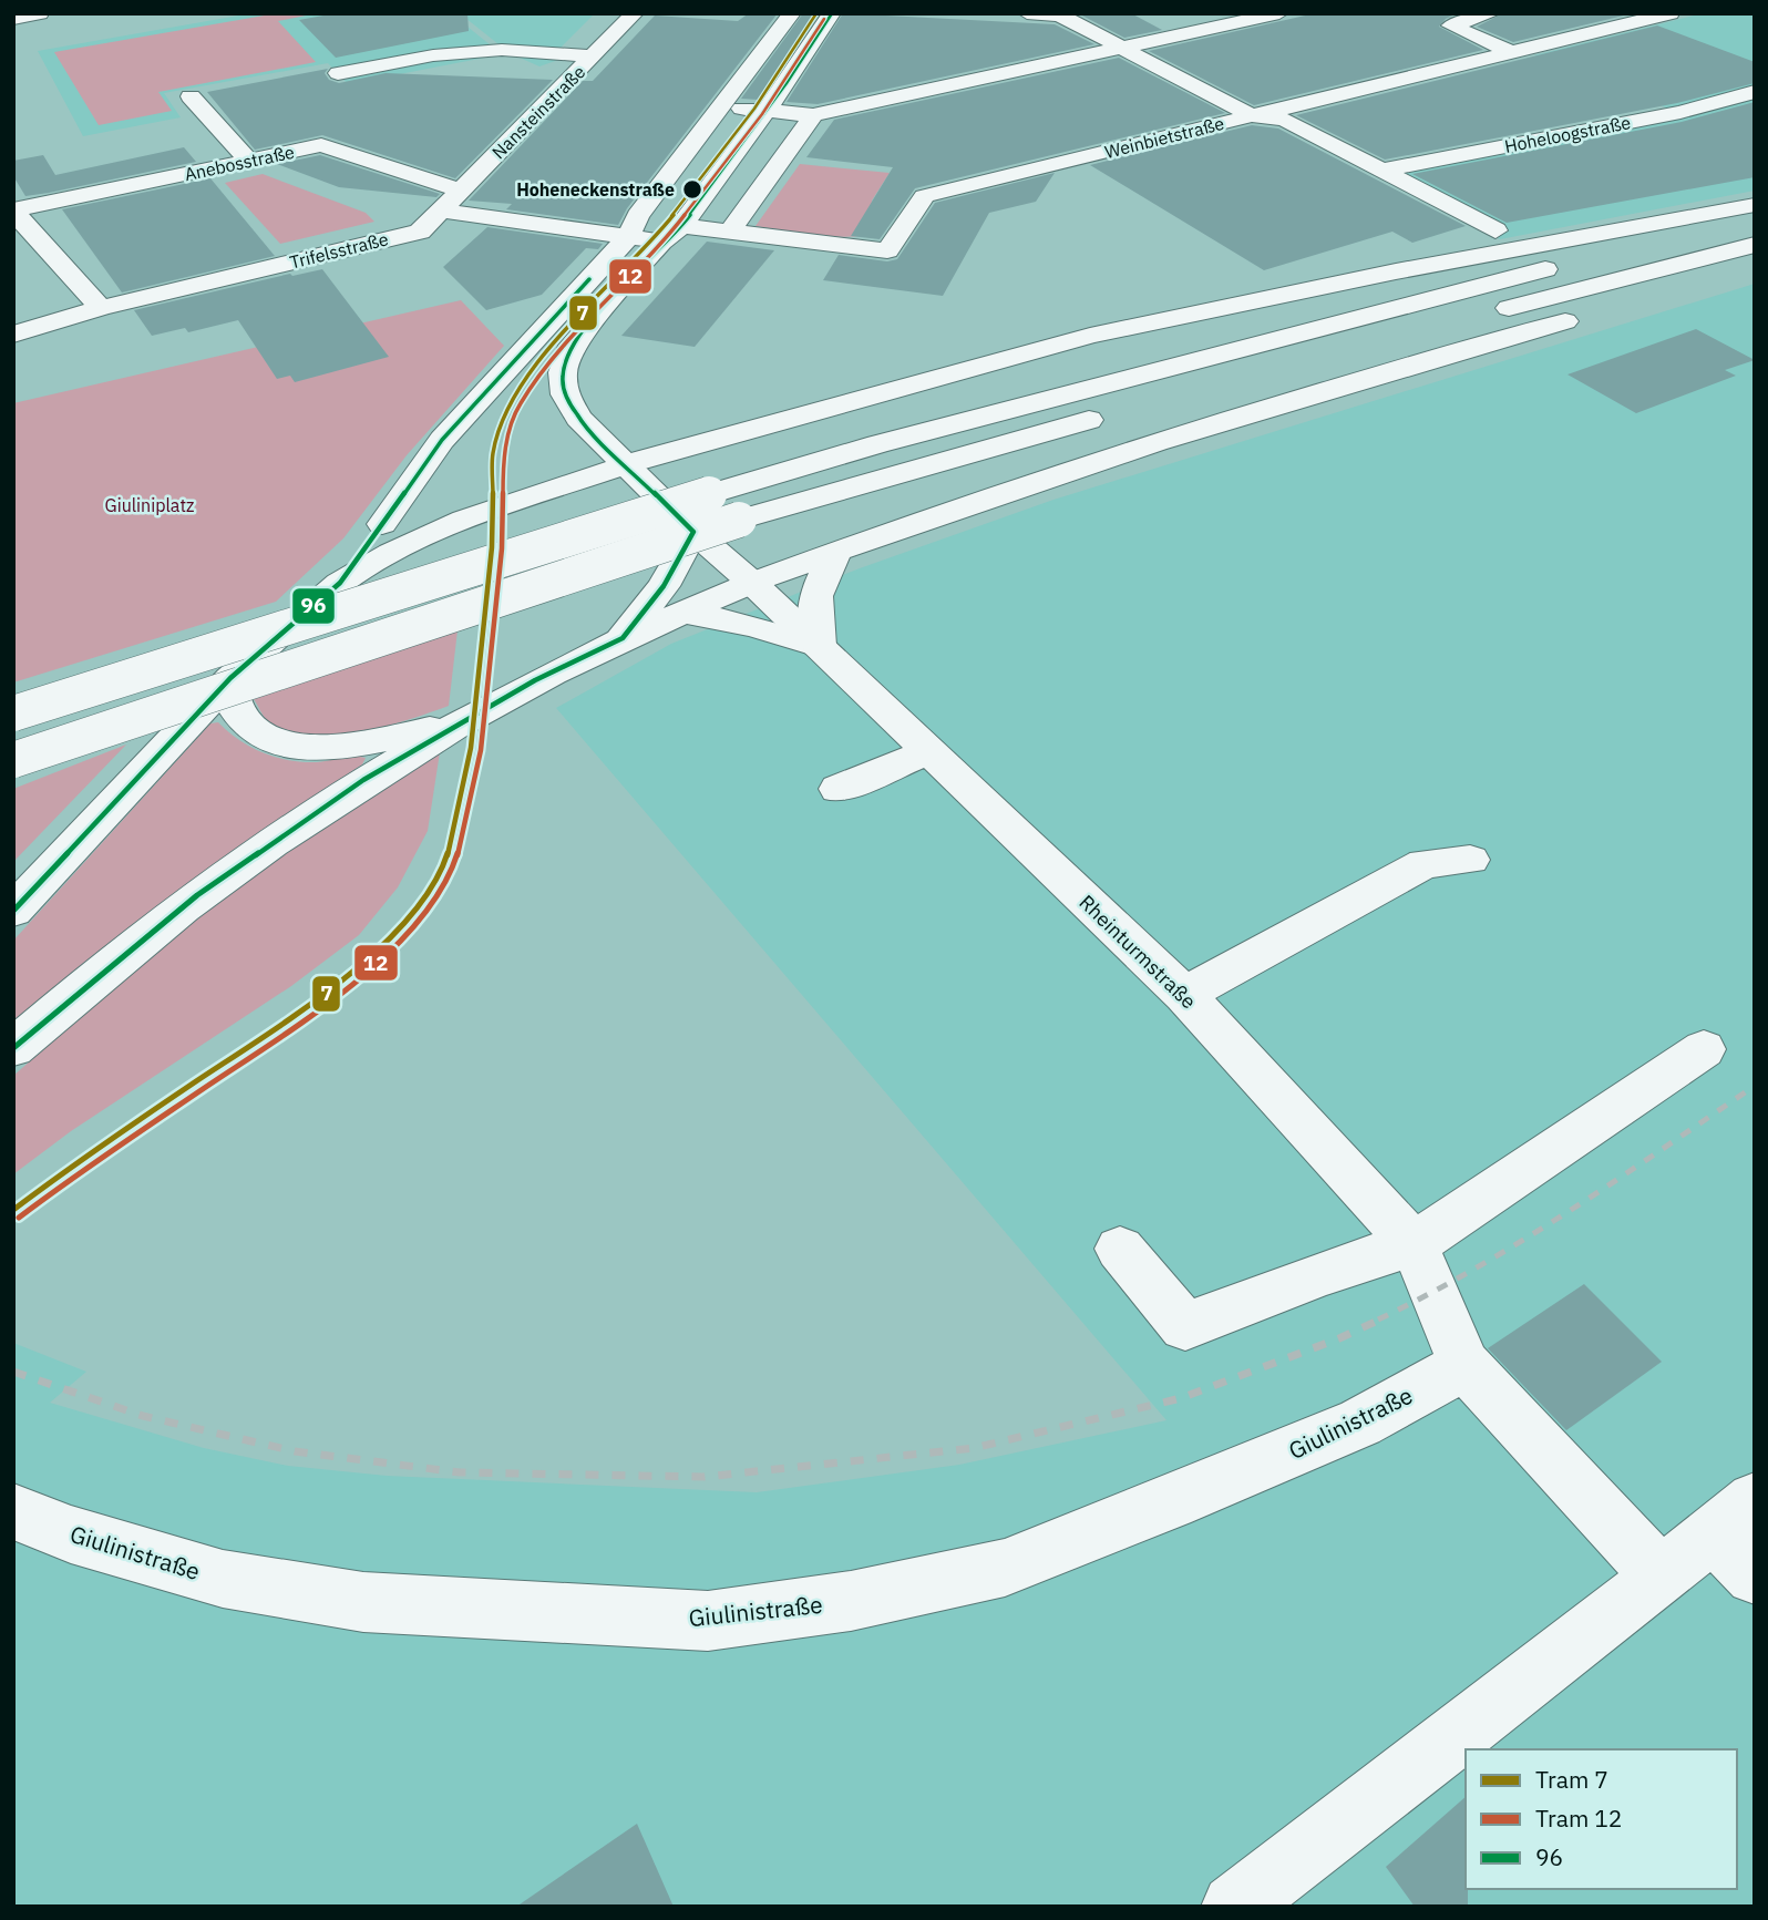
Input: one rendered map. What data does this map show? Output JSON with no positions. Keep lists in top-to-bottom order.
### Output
{
  "streets": {
    "main road": [
      "Nansteinstraße",
      "Hoheloogstraße",
      "Weinbietstraße",
      "Anebosstraße",
      "Trifelsstraße",
      "Rheinturmstraße",
      "Giulinistraße"
    ]
  },
  "crossings": [
    ["Nansteinstraße", "Anebosstraße"],
    ["Nansteinstraße", "Trifelsstraße"],
    ["Weinbietstraße", "Rheinturmstraße"],
    ["Rheinturmstraße", "Giulinistraße"]
  ],
  "parks": ["Giuliniplatz"],
  "places": ["Hoheneckenstraße"],
  "lines": ["tram line 7", "transit line 96", "tram line 12"],
  "legend": ["Tram 7", "Tram 12", "96"]
}
